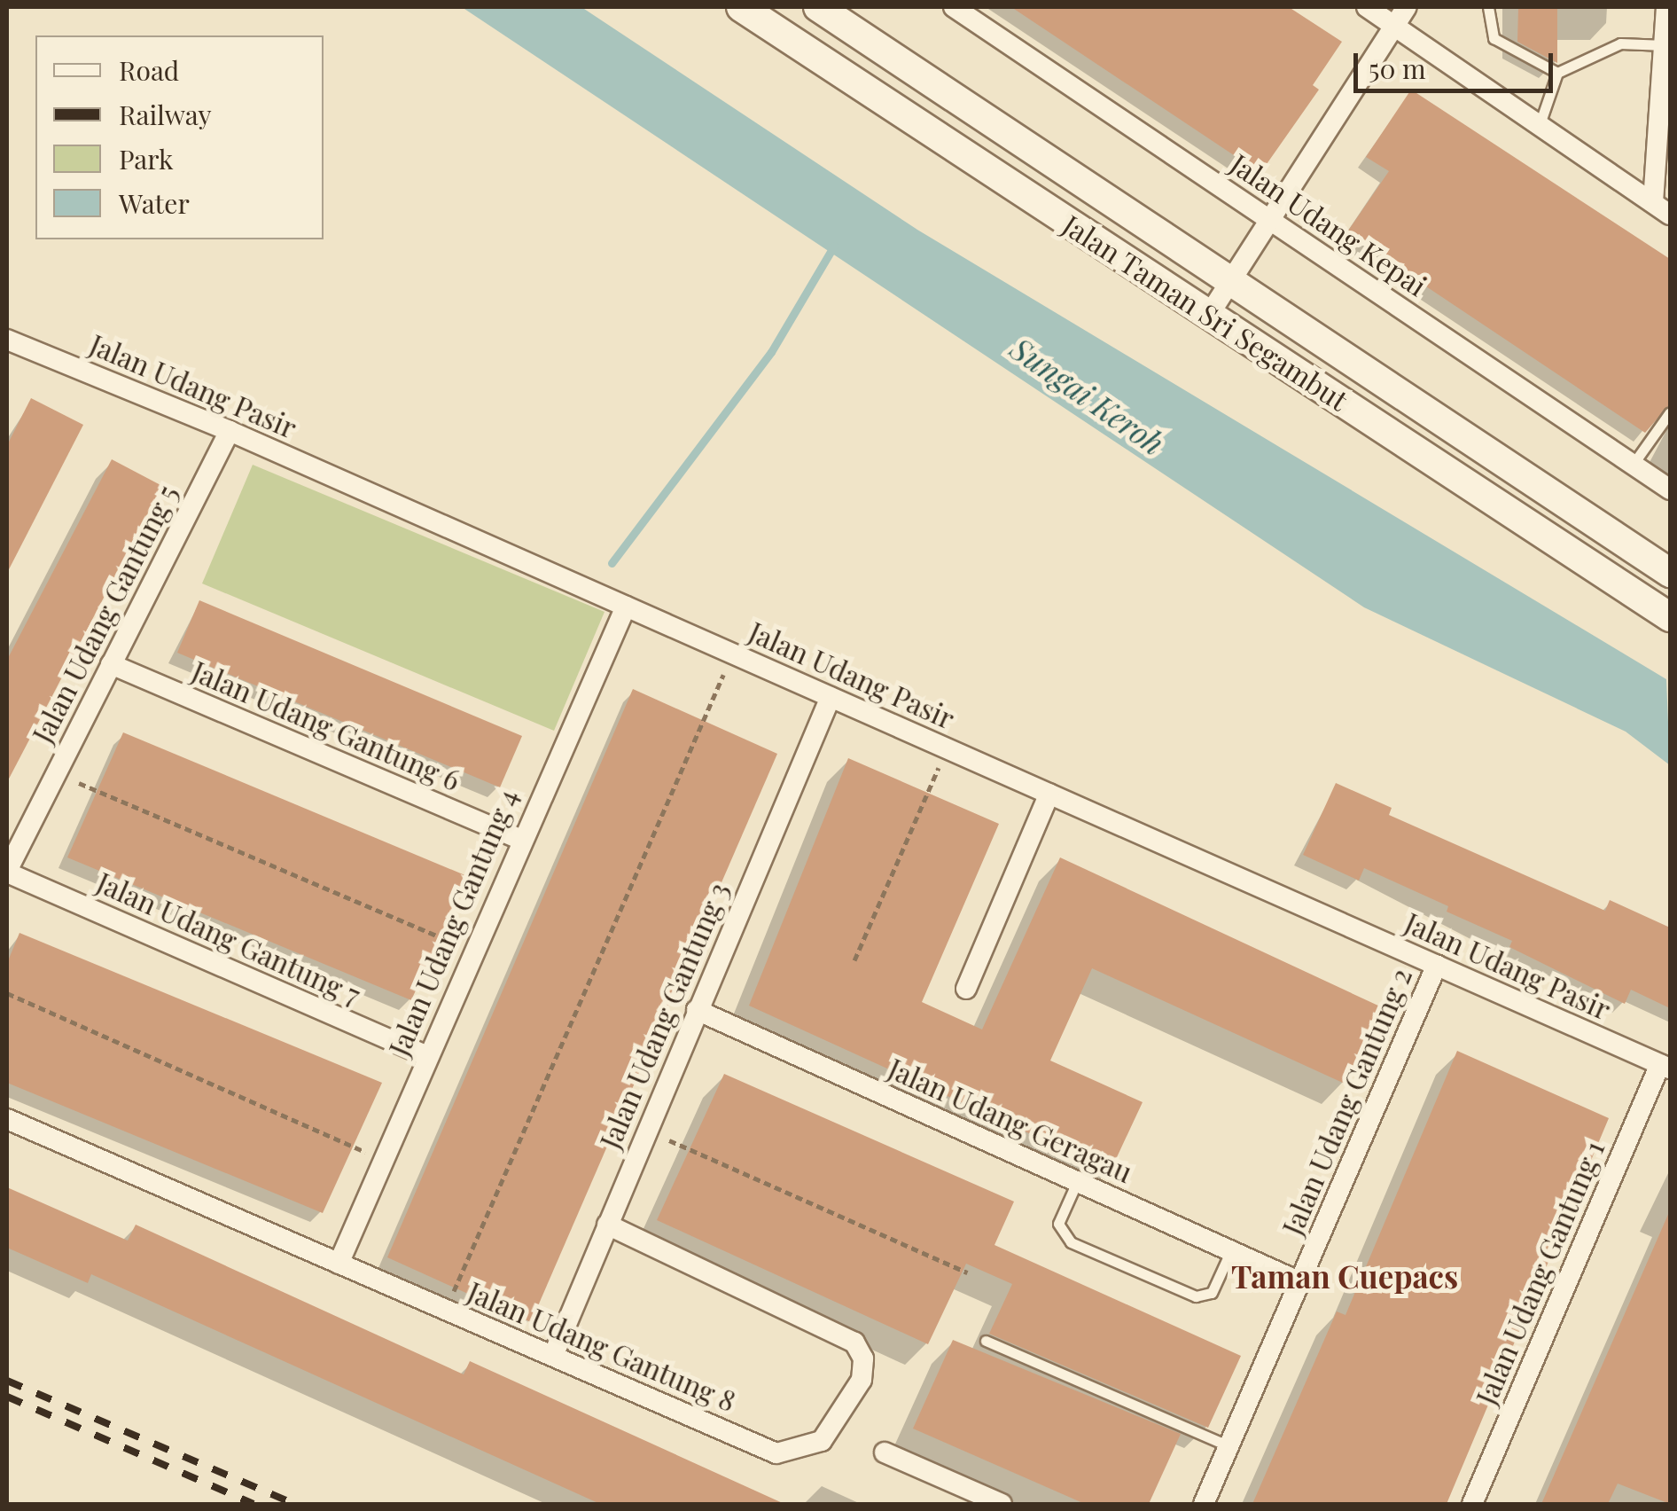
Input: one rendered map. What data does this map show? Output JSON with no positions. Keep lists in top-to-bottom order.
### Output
{
  "streets": {
    "street": [
      "Jalan Udang Kepai",
      "Jalan Taman Sri Segambut",
      "Jalan Udang Pasir",
      "Jalan Udang Gantung 5",
      "Jalan Udang Gantung 6",
      "Jalan Udang Gantung 4",
      "Jalan Udang Gantung 7",
      "Jalan Udang Gantung 3",
      "Jalan Udang Gantung 2",
      "Jalan Udang Geragau",
      "Jalan Udang Gantung 1",
      "Jalan Udang Gantung 8"
    ]
  },
  "crossings": [
    ["Jalan Udang Pasir", "Jalan Udang Gantung 5"],
    ["Jalan Udang Pasir", "Jalan Udang Gantung 4"],
    ["Jalan Udang Pasir", "Jalan Udang Gantung 3"],
    ["Jalan Udang Pasir", "Jalan Udang Gantung 2"],
    ["Jalan Udang Pasir", "Jalan Udang Gantung 1"],
    ["Jalan Udang Gantung 5", "Jalan Udang Gantung 6"],
    ["Jalan Udang Gantung 5", "Jalan Udang Gantung 7"],
    ["Jalan Udang Gantung 6", "Jalan Udang Gantung 4"],
    ["Jalan Udang Gantung 4", "Jalan Udang Gantung 7"],
    ["Jalan Udang Gantung 4", "Jalan Udang Gantung 8"],
    ["Jalan Udang Gantung 3", "Jalan Udang Geragau"],
    ["Jalan Udang Gantung 3", "Jalan Udang Gantung 8"],
    ["Jalan Udang Gantung 2", "Jalan Udang Geragau"]
  ],
  "districts": ["Taman Cuepacs"],
  "water": ["Sungai Keroh"],
  "legend": [
    "Road",
    "Railway",
    "Park",
    "Water"
  ],
  "scale_bar": "50 m"
}
